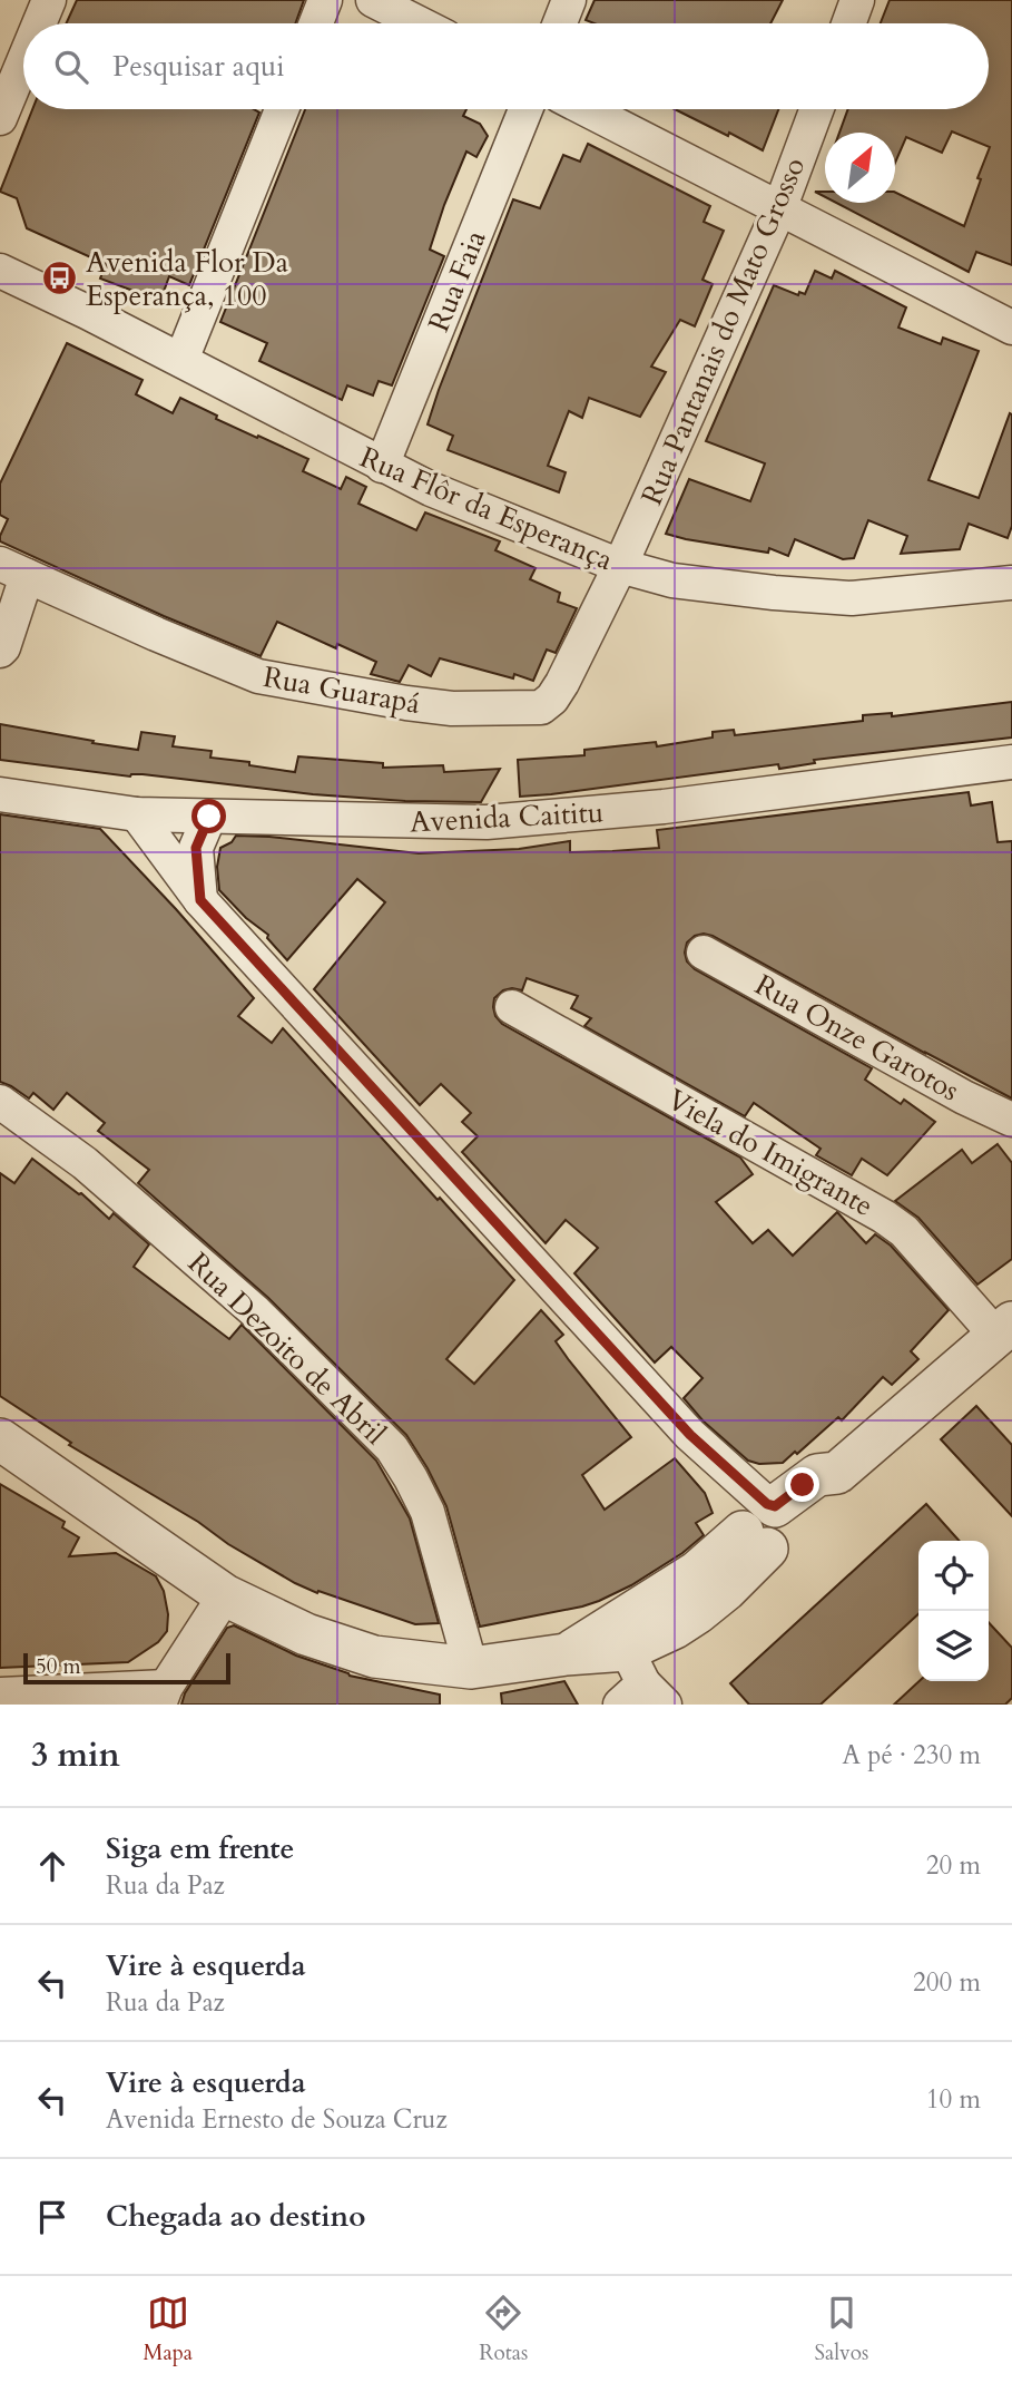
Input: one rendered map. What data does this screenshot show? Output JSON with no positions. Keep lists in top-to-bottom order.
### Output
{
  "streets": {
    "street": [
      "Rua Faia",
      "Rua Pantanais do Mato Grosso",
      "Rua Flôr da Esperança",
      "Rua Guarapá",
      "Avenida Caititu",
      "Rua Onze Garotos",
      "Viela do Imigrante",
      "Rua Dezoito de Abril"
    ]
  },
  "crossings": [
    ["Rua Faia", "Rua Flôr da Esperança"],
    ["Rua Pantanais do Mato Grosso", "Rua Flôr da Esperança"],
    ["Rua Pantanais do Mato Grosso", "Rua Guarapá"],
    ["Rua Flôr da Esperança", "Rua Guarapá"]
  ],
  "places": {
    "bus stop": ["Avenida Flor Da Esperança, 100"]
  },
  "scale_bar": "50 m",
  "north": "top right",
  "page": {
    "search": "Pesquisar aqui",
    "scale": "50 m",
    "heading": ["3 min", "A pé · 230 m"],
    "list": [
      ["Siga em frente", "Rua da Paz", "20 m"],
      ["Vire à esquerda", "Rua da Paz", "200 m"],
      ["Vire à esquerda", "Avenida Ernesto de Souza Cruz", "10 m"],
      "Chegada ao destino"
    ],
    "nav": ["Mapa", "Rotas", "Salvos"]
  }
}
